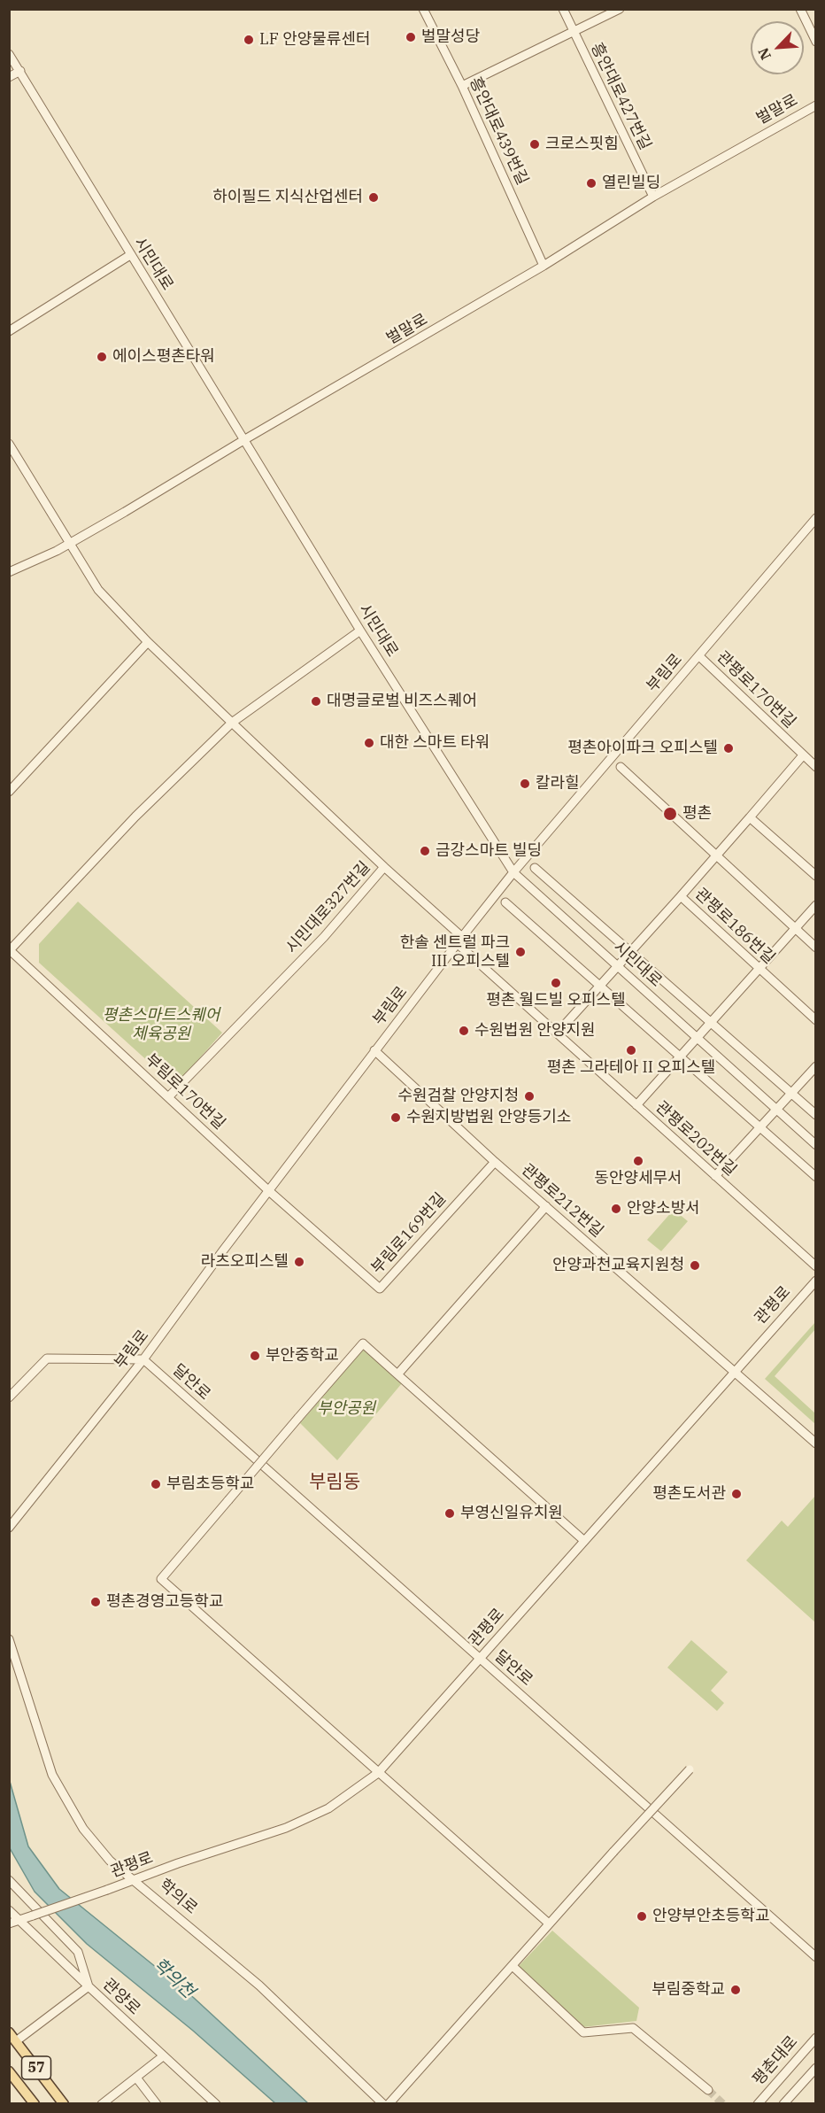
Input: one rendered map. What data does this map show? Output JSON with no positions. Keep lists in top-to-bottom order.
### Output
{
  "streets": {
    "main road": ["57"],
    "street": [
      "흥안대로427번길",
      "벌말로",
      "흥안대로439번길",
      "시민대로",
      "부림로",
      "관평로170번길",
      "시민대로327번길",
      "관평로186번길",
      "부림로170번길",
      "관평로202번길",
      "관평로212번길",
      "부림로169번길",
      "관평로",
      "달안로",
      "학의로",
      "관양로",
      "평촌대로"
    ]
  },
  "crossings": [
    ["흥안대로427번길", "벌말로"],
    ["벌말로", "흥안대로439번길"],
    ["벌말로", "시민대로"],
    ["벌말로", "시민대로327번길"],
    ["시민대로", "부림로"],
    ["시민대로", "관평로186번길"],
    ["부림로", "관평로170번길"],
    ["부림로", "부림로170번길"],
    ["부림로", "관평로202번길"],
    ["부림로", "관평로212번길"],
    ["부림로", "부림로169번길"],
    ["부림로", "달안로"],
    ["시민대로327번길", "부림로170번길"],
    ["시민대로327번길", "관평로202번길"],
    ["부림로170번길", "부림로169번길"],
    ["관평로212번길", "부림로169번길"],
    ["관평로212번길", "관평로"],
    ["관평로", "달안로"],
    ["관평로", "학의로"],
    ["관평로", "관양로"]
  ],
  "districts": ["부림동"],
  "water": ["학의천"],
  "parks": ["평촌스마트스퀘어 체육공원", "부안공원"],
  "places": [
    "벌말성당",
    "LF 안양물류센터",
    "크로스핏힘",
    "열린빌딩",
    "하이필드 지식산업센터",
    "에이스평촌타워",
    "대명글로벌 비즈스퀘어",
    "대한 스마트 타워",
    "평촌아이파크 오피스텔",
    "칼라힐",
    "평촌",
    "금강스마트 빌딩",
    "한솔 센트럴 파크 III 오피스텔",
    "평촌 월드빌 오피스텔",
    "수원법원 안양지원",
    "평촌 그라테아 II 오피스텔",
    "수원검찰 안양지청",
    "수원지방법원 안양등기소",
    "동안양세무서",
    "안양소방서",
    "라츠오피스텔",
    "안양과천교육지원청",
    "부안중학교",
    "부림초등학교",
    "평촌도서관",
    "부영신일유치원",
    "평촌경영고등학교",
    "안양부안초등학교",
    "부림중학교"
  ],
  "north": "bottom left"
}
